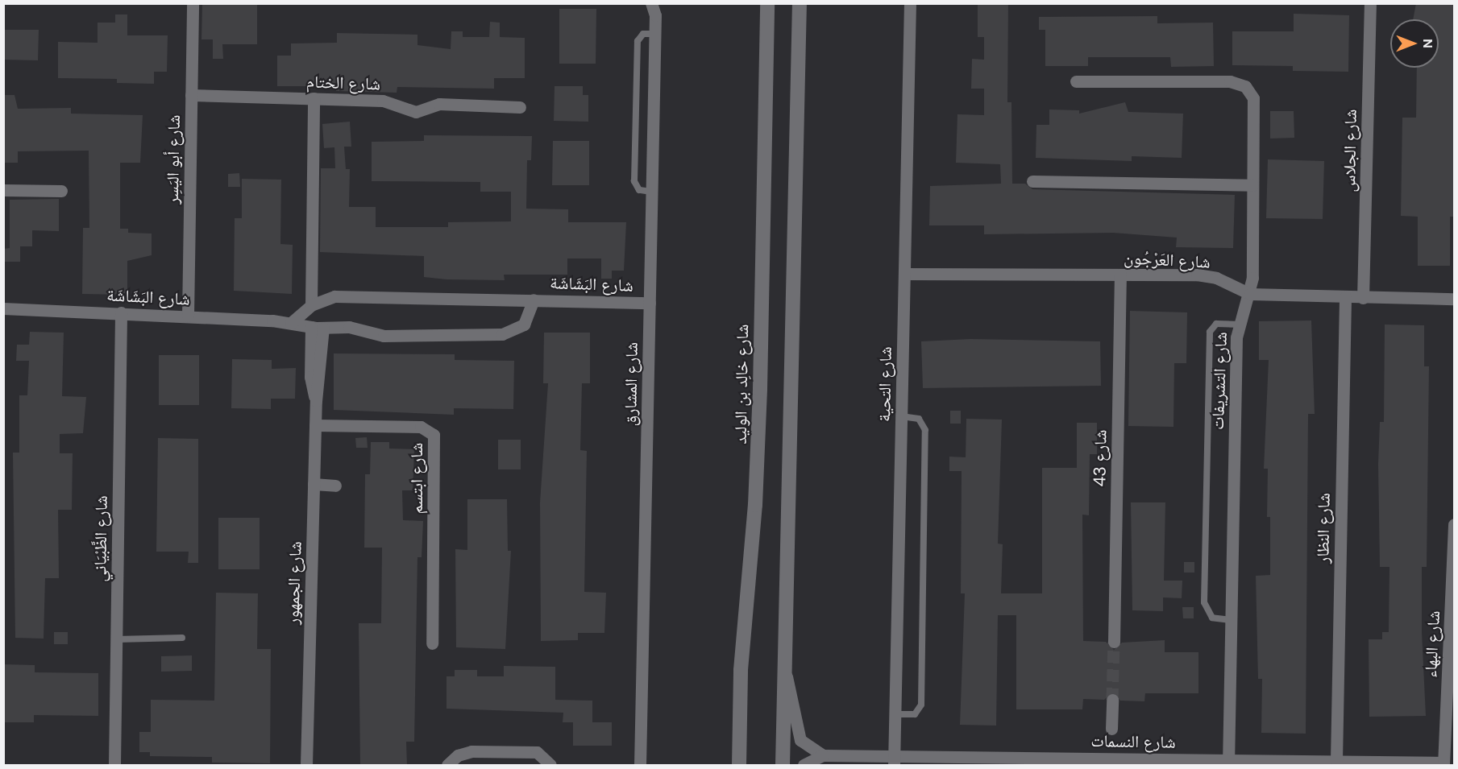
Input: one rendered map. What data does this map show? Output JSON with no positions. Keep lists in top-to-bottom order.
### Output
{
  "streets": {
    "street": [
      "شارع الختام",
      "شارع الجلاس",
      "شارع أبو اليَسِر",
      "شارع العَرْجُون",
      "شارع البَشَاشَة",
      "شارع التشريفات",
      "شارع المشارق",
      "شارع خالِد بن الوليد",
      "شارع التحية",
      "شارع 43",
      "شارع ابتسم",
      "شارع النظار",
      "شارع الظَّبْيَاني",
      "شارع الجمهور",
      "شارع البهاء",
      "شارع النسمات"
    ]
  },
  "crossings": [
    ["شارع الختام", "شارع أبو اليَسِر"],
    ["شارع الجلاس", "شارع العَرْجُون"],
    ["شارع أبو اليَسِر", "شارع البَشَاشَة"],
    ["شارع العَرْجُون", "شارع التشريفات"],
    ["شارع العَرْجُون", "شارع التحية"],
    ["شارع العَرْجُون", "شارع 43"],
    ["شارع العَرْجُون", "شارع النظار"],
    ["شارع البَشَاشَة", "شارع المشارق"],
    ["شارع البَشَاشَة", "شارع الظَّبْيَاني"],
    ["شارع البَشَاشَة", "شارع الجمهور"],
    ["شارع التشريفات", "شارع النسمات"],
    ["شارع التحية", "شارع النسمات"],
    ["شارع ابتسم", "شارع الجمهور"],
    ["شارع النظار", "شارع النسمات"],
    ["شارع البهاء", "شارع النسمات"]
  ],
  "north": "right"
}
